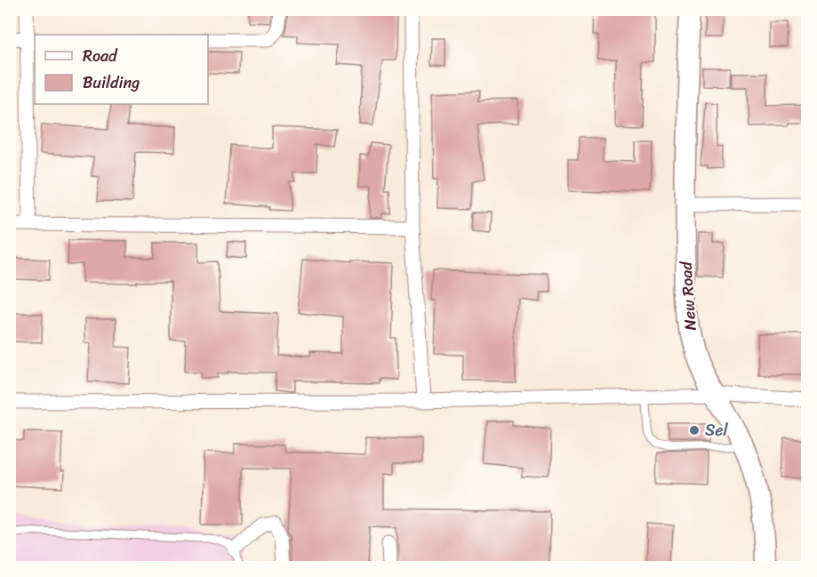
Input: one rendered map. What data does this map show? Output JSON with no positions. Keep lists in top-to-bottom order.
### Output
{
  "streets": {
    "street": ["New Road"]
  },
  "places": ["Sel"],
  "legend": ["Road", "Building"]
}
